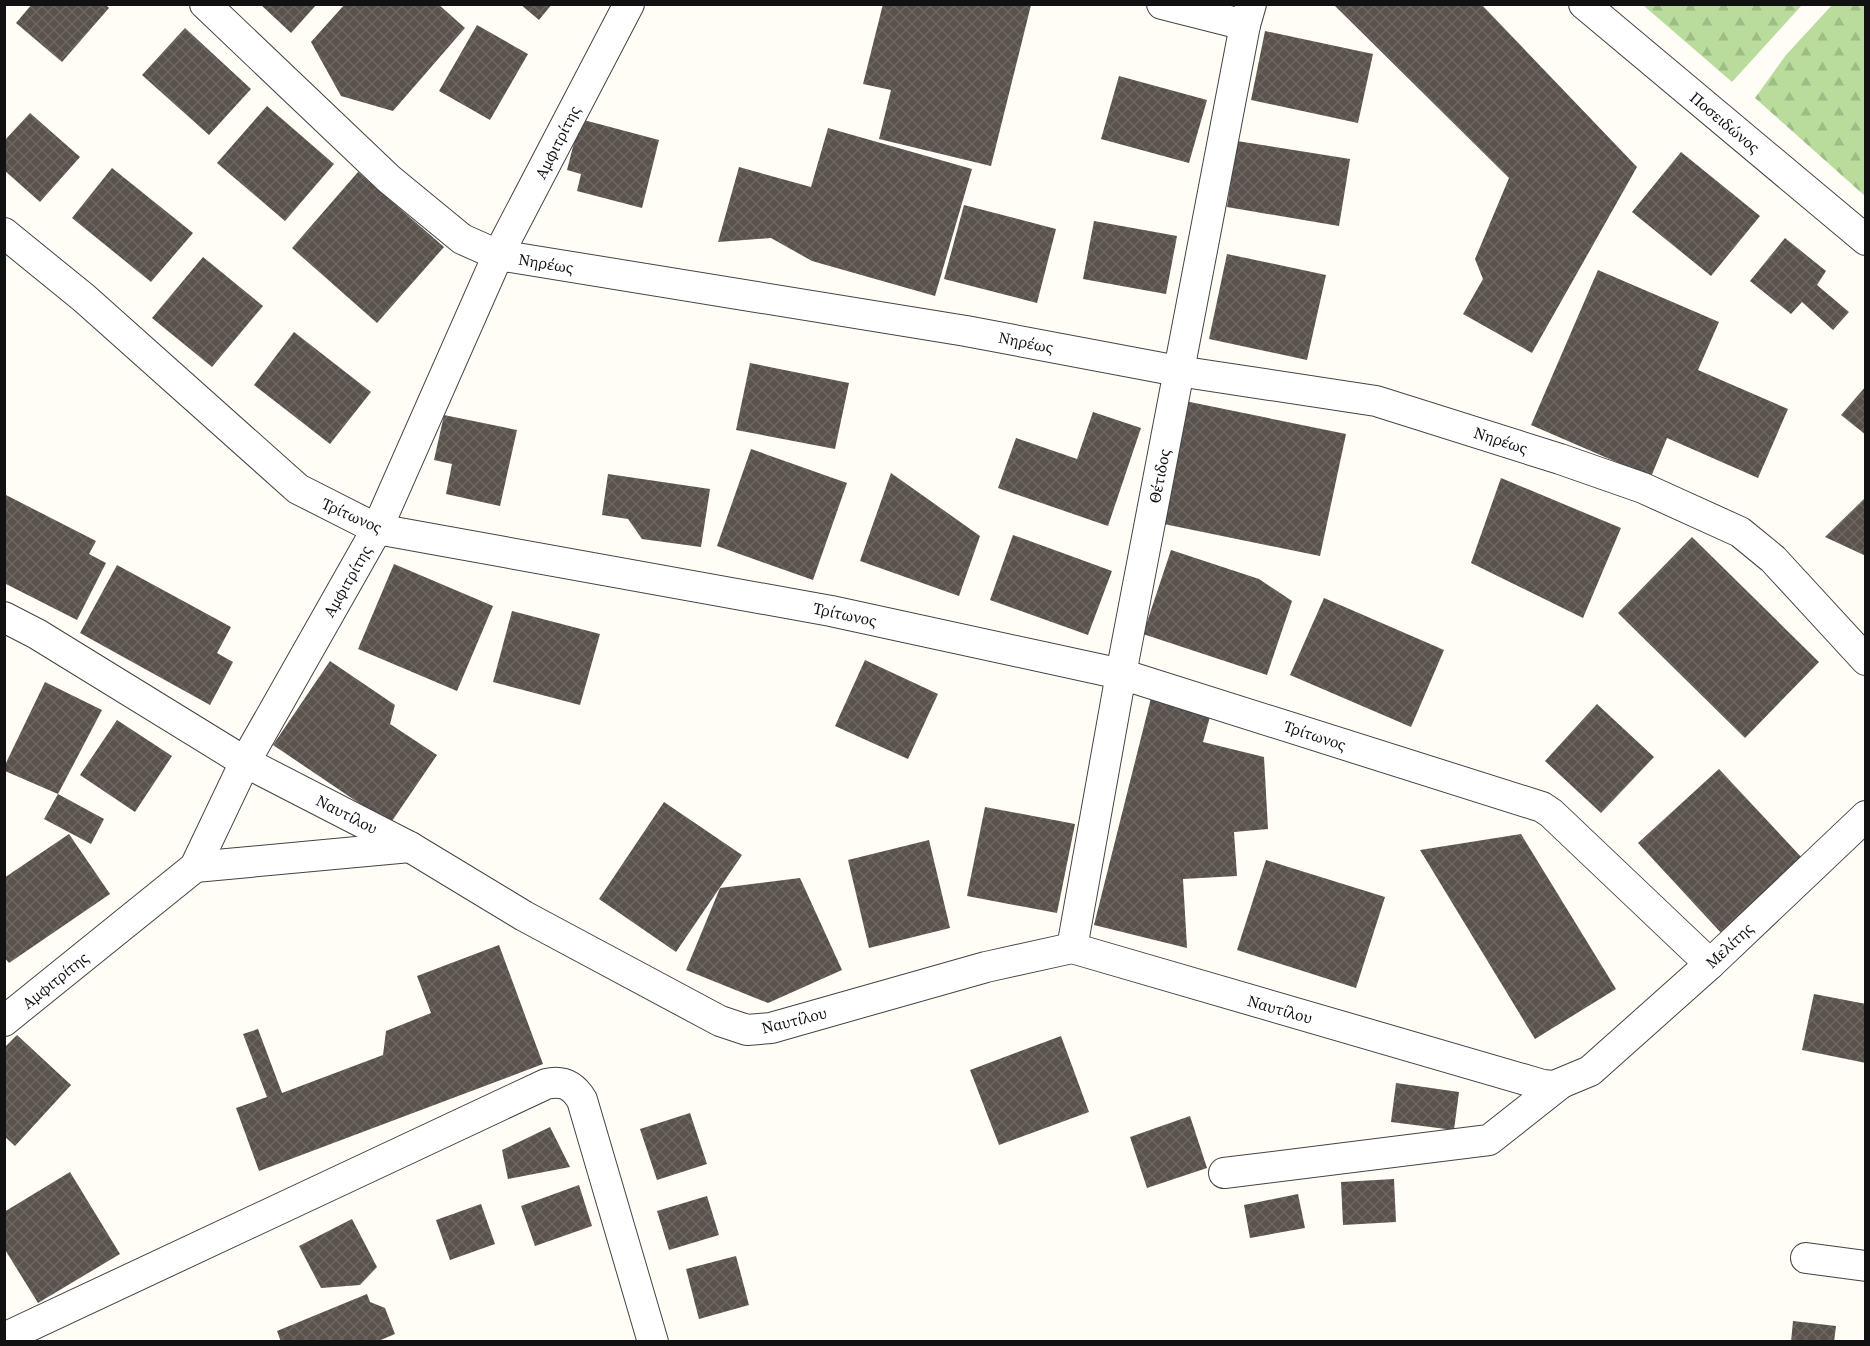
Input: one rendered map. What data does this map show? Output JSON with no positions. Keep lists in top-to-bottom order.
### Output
{
  "streets": {
    "street": [
      "Ποσειδώνος",
      "Αμφιτρίτης",
      "Νηρέως",
      "Θέτιδος",
      "Τρίτωνος",
      "Ναυτίλου",
      "Μελίτης"
    ]
  },
  "crossings": [
    ["Αμφιτρίτης", "Νηρέως"],
    ["Αμφιτρίτης", "Τρίτωνος"],
    ["Αμφιτρίτης", "Ναυτίλου"],
    ["Νηρέως", "Θέτιδος"],
    ["Θέτιδος", "Τρίτωνος"],
    ["Θέτιδος", "Ναυτίλου"],
    ["Τρίτωνος", "Μελίτης"],
    ["Ναυτίλου", "Μελίτης"]
  ]
}
